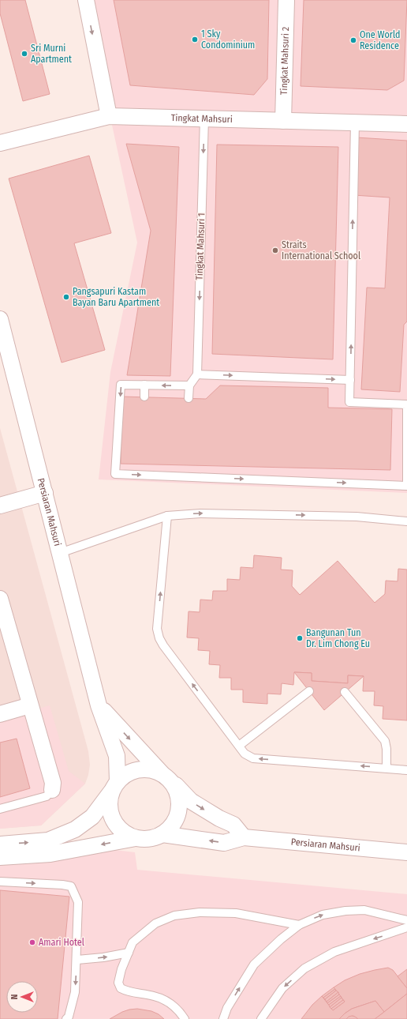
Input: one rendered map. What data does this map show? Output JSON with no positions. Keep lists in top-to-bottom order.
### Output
{
  "streets": {
    "street": ["Tingkat Mahsuri 2", "Tingkat Mahsuri", "Persiaran Mahsuri"],
    "lane": ["Tingkat Mahsuri 1"]
  },
  "crossings": [
    ["Tingkat Mahsuri 2", "Tingkat Mahsuri"],
    ["Tingkat Mahsuri", "Tingkat Mahsuri 1"]
  ],
  "one_way": ["Tingkat Mahsuri 1"],
  "places": [
    "1 Sky Condominium",
    "One World Residence",
    "Sri Murni Apartment",
    "Straits International School",
    "Pangsapuri Kastam Bayan Baru Apartment",
    "Bangunan Tun Dr. Lim Chong Eu",
    "Amari Hotel"
  ],
  "north": "left"
}
